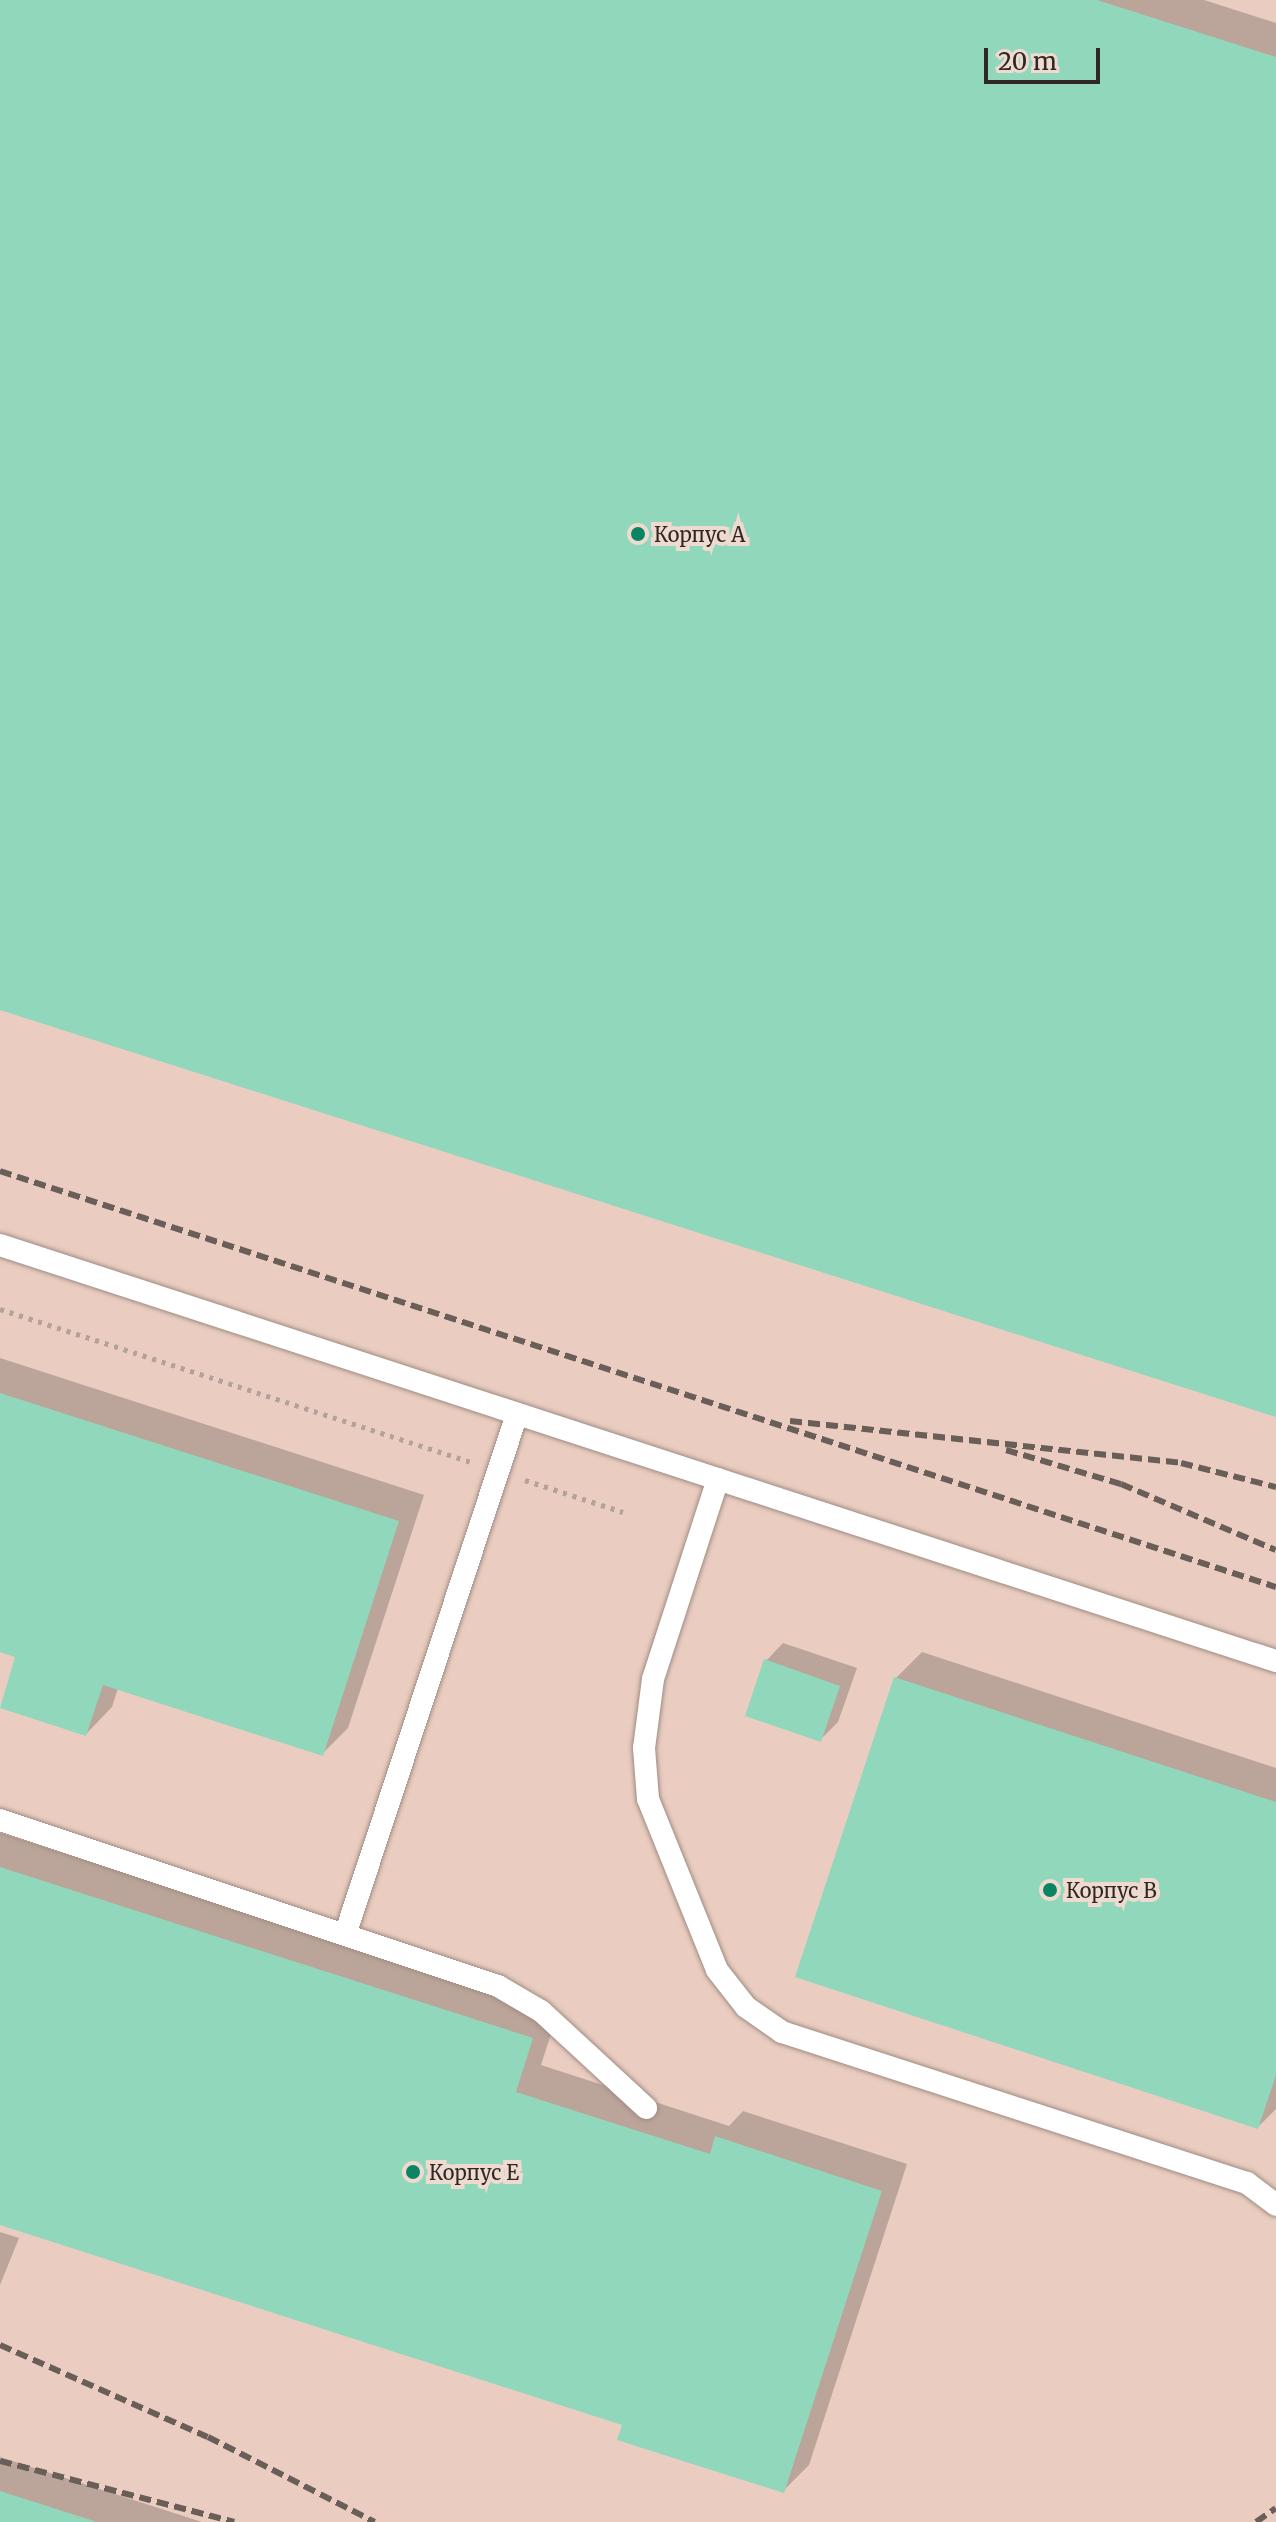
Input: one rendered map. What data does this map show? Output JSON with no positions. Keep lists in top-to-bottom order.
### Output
{
  "places": ["Корпус А", "Корпус В", "Корпус Е"],
  "scale_bar": "20 m"
}
